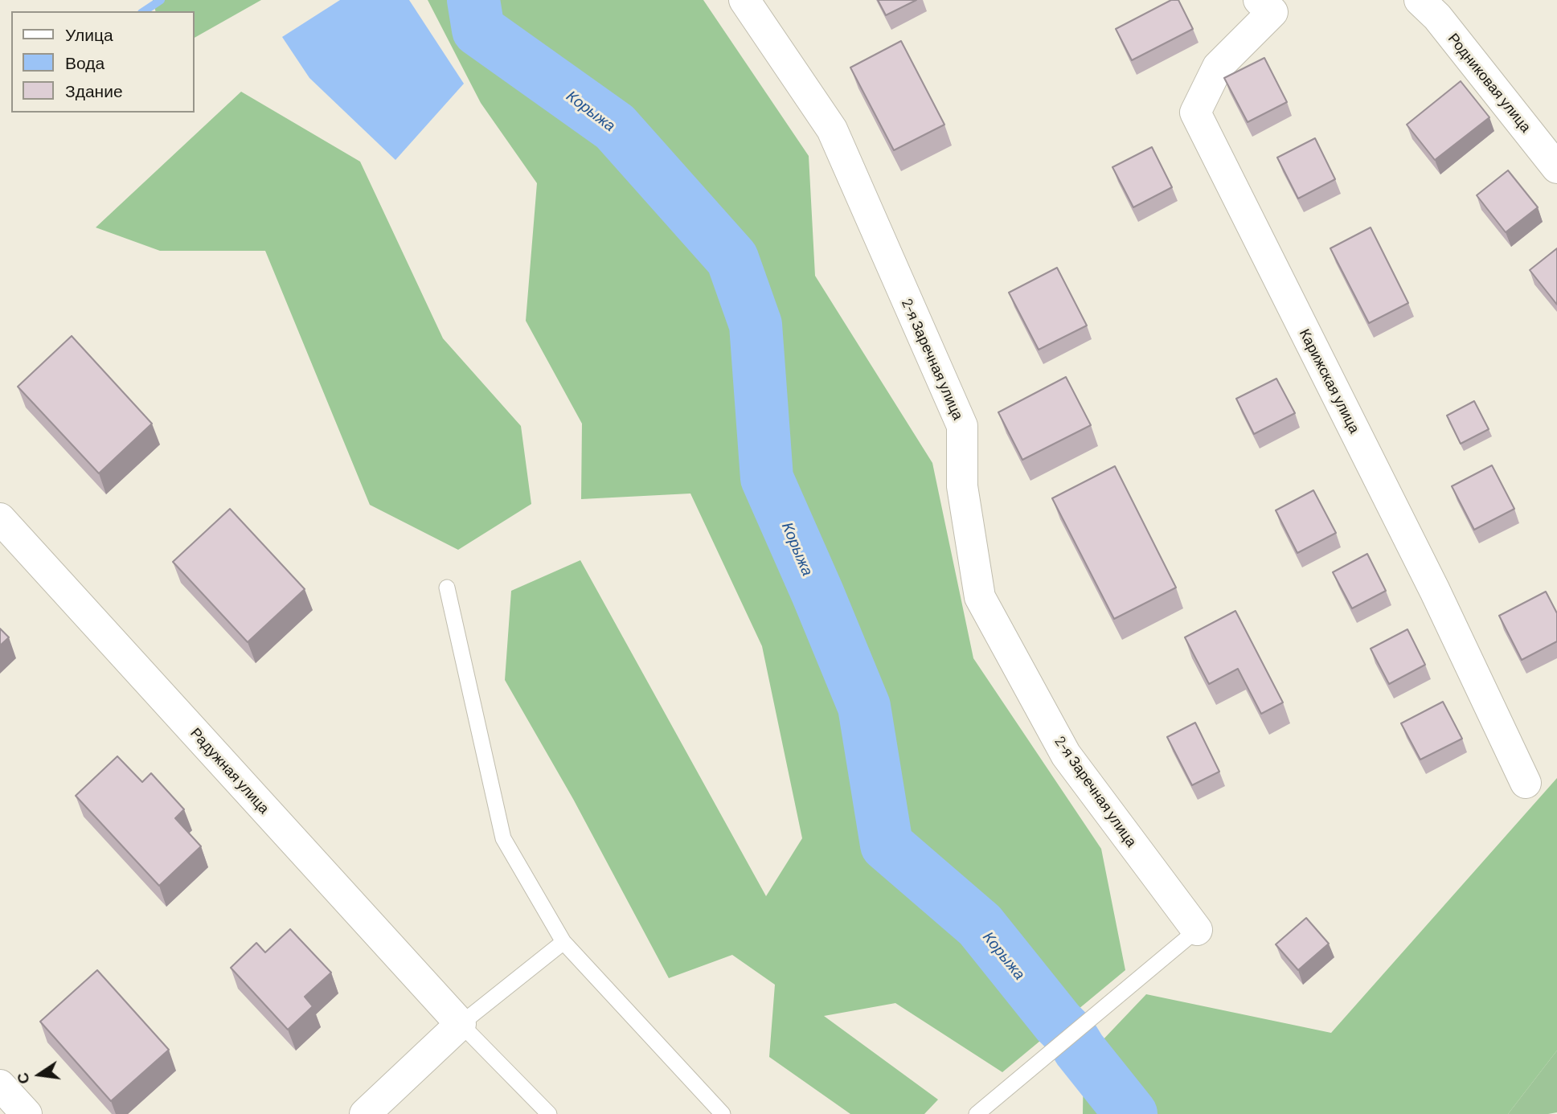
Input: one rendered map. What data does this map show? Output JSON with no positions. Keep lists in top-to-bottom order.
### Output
{
  "streets": {
    "street": [
      "Родниковая улица",
      "2-я Заречная улица",
      "Карижская улица",
      "Радужная улица"
    ]
  },
  "water": ["Корыжа"],
  "legend": ["Улица", "Вода", "Здание"],
  "north": "left"
}
